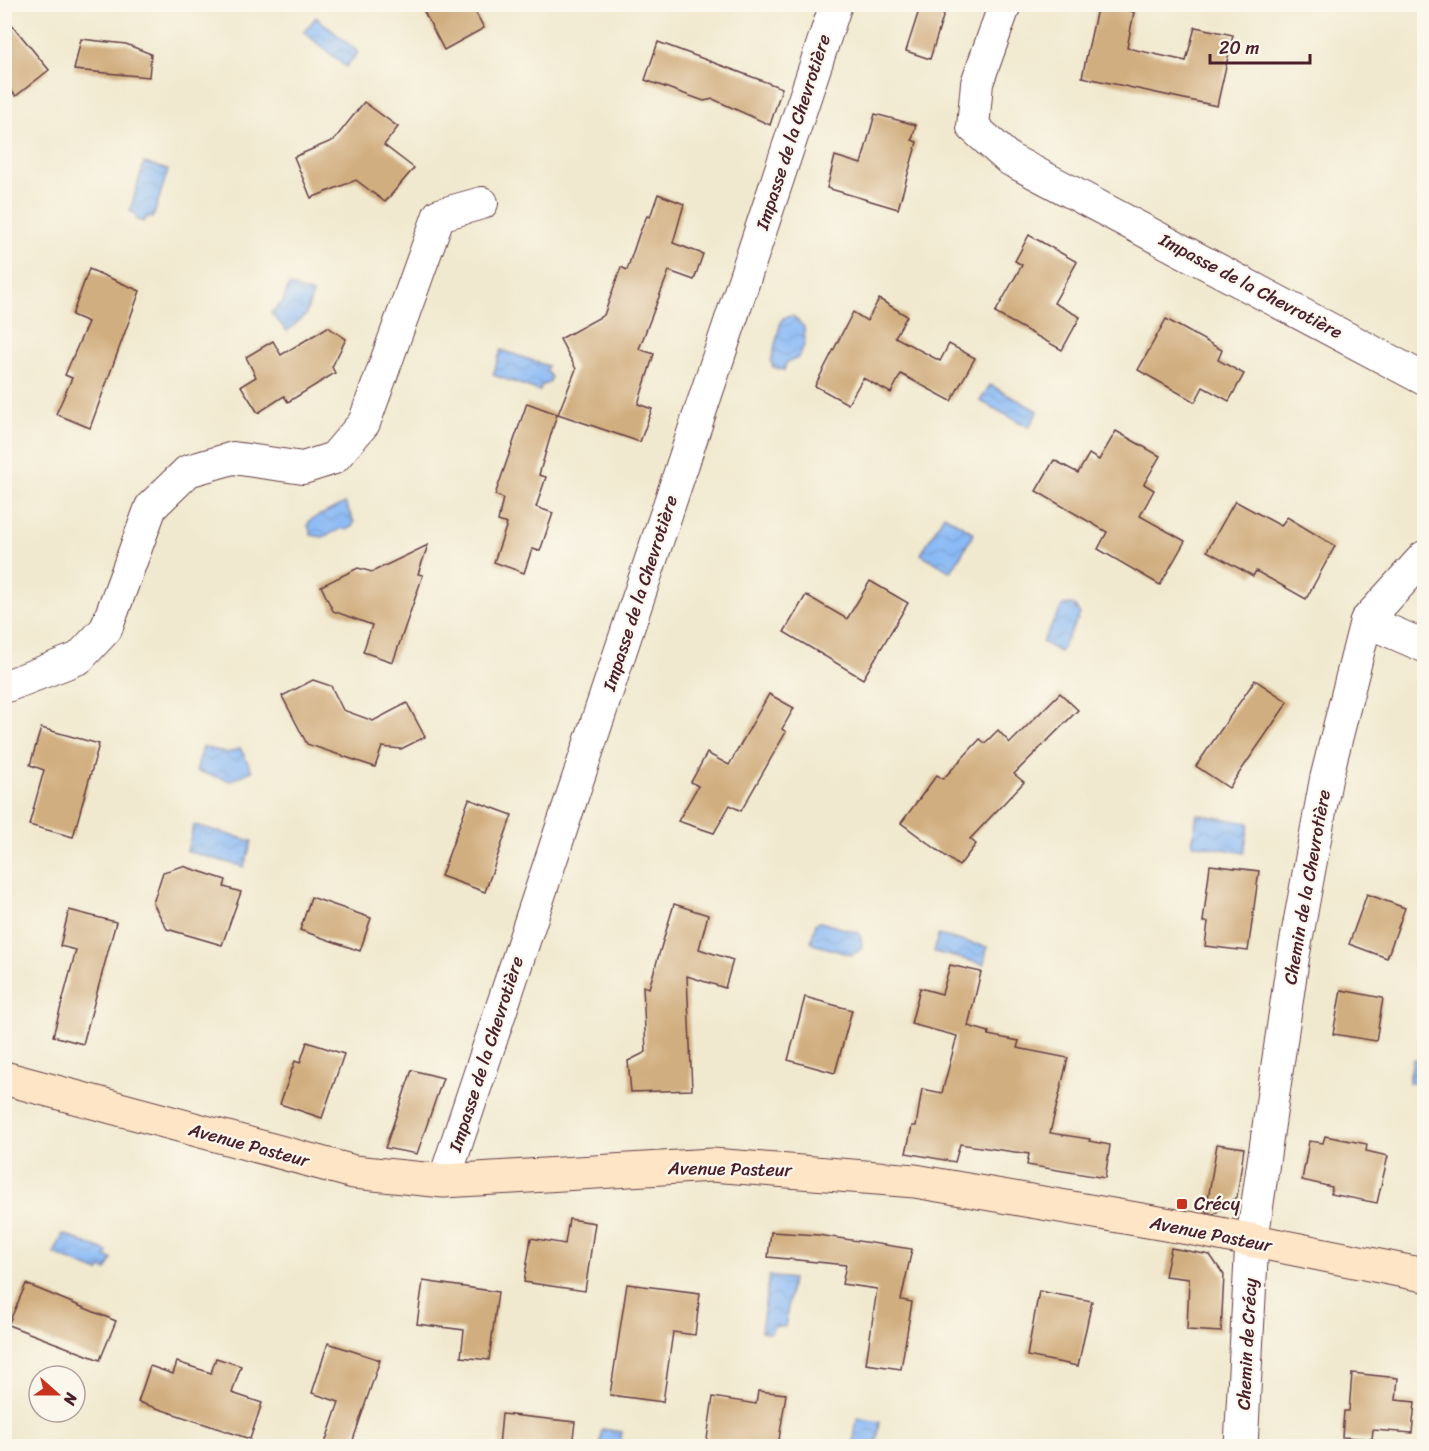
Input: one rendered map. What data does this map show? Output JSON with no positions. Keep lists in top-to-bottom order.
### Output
{
  "streets": {
    "main road": ["Avenue Pasteur"],
    "street": ["Impasse de la Chevrotière", "Chemin de la Chevrotière", "Chemin de Crécy"]
  },
  "crossings": [
    ["Impasse de la Chevrotière", "Avenue Pasteur"],
    ["Chemin de la Chevrotière", "Avenue Pasteur"],
    ["Chemin de la Chevrotière", "Chemin de Crécy"],
    ["Avenue Pasteur", "Chemin de Crécy"]
  ],
  "places": {
    "transit": ["Crécy"]
  },
  "scale_bar": "20 m",
  "north": "right"
}
